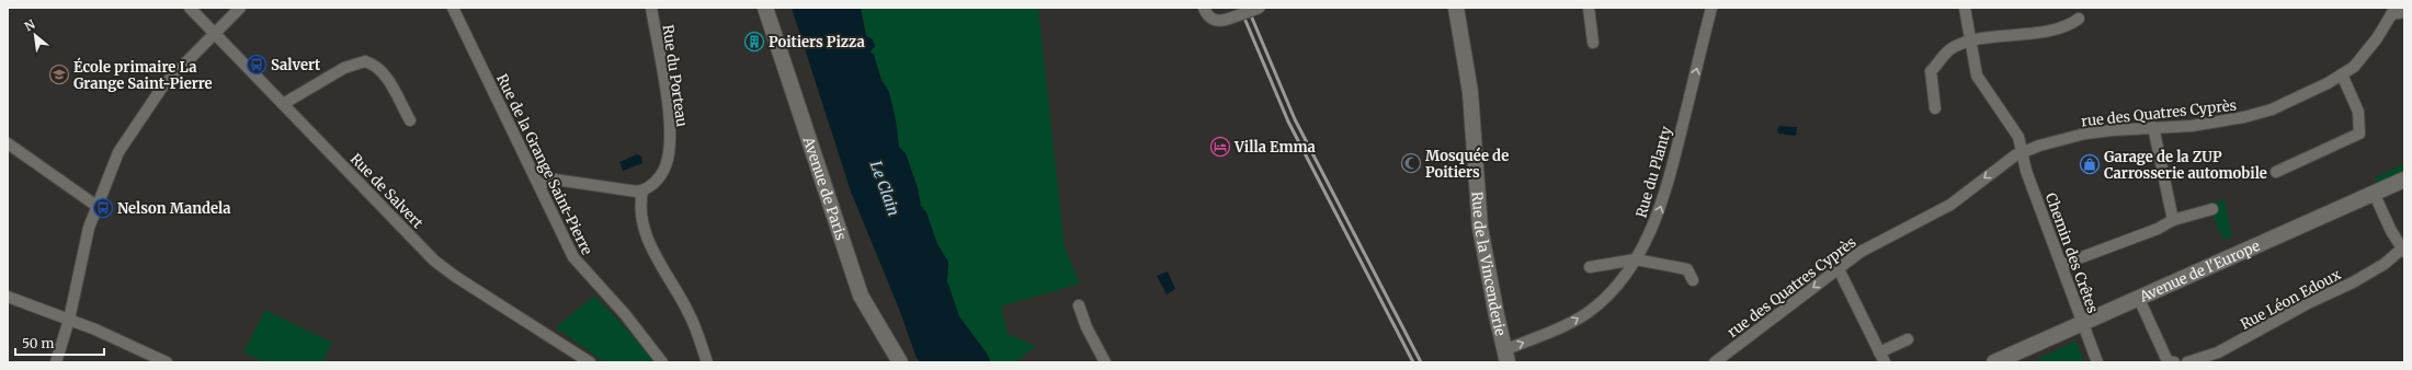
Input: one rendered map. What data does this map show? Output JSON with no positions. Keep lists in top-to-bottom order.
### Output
{
  "streets": {
    "main road": ["Avenue de Paris", "Rue de la Vincenderie", "Avenue de l'Europe"],
    "street": [
      "Rue du Porteau",
      "rue des Quatres Cyprès",
      "Rue de la Grange Saint-Pierre",
      "Rue du Planty",
      "Rue de Salvert",
      "Chemin des Crêtes",
      "Rue Léon Edoux"
    ]
  },
  "crossings": [
    ["rue des Quatres Cyprès", "Chemin des Crêtes"],
    ["Rue du Planty", "Rue de la Vincenderie"],
    ["Chemin des Crêtes", "Avenue de l'Europe"],
    ["Avenue de l'Europe", "Rue Léon Edoux"]
  ],
  "one_way": ["rue des Quatres Cyprès", "Rue du Planty"],
  "water": ["Le Clain"],
  "places": {
    "building": ["Poitiers Pizza"],
    "bus stop": ["Salvert", "Nelson Mandela"],
    "school or university": ["École primaire La Grange Saint-Pierre"],
    "hotel": ["Villa Emma"],
    "mosque": ["Mosquée de Poitiers"],
    "shop": ["Garage de la ZUP Carrosserie automobile"]
  },
  "scale_bar": "50 m",
  "north": "top left"
}
